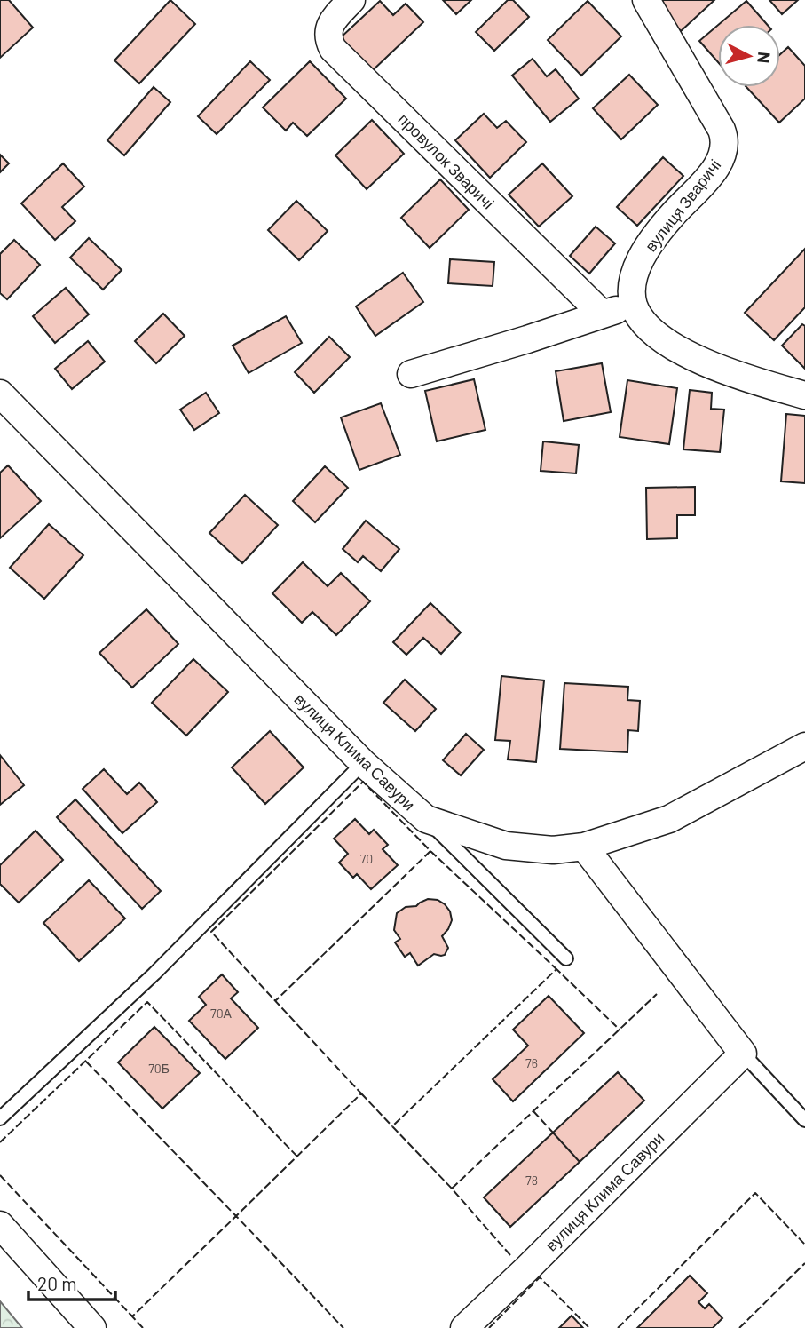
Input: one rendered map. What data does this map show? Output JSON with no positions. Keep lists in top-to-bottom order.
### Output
{
  "streets": {
    "street": ["провулок Зваричі", "вулиця Зваричі", "вулиця Клима Савури"]
  },
  "house_numbers": [
    "70",
    "70А",
    "76",
    "70Б",
    "78"
  ],
  "scale_bar": "20 m",
  "north": "right"
}
